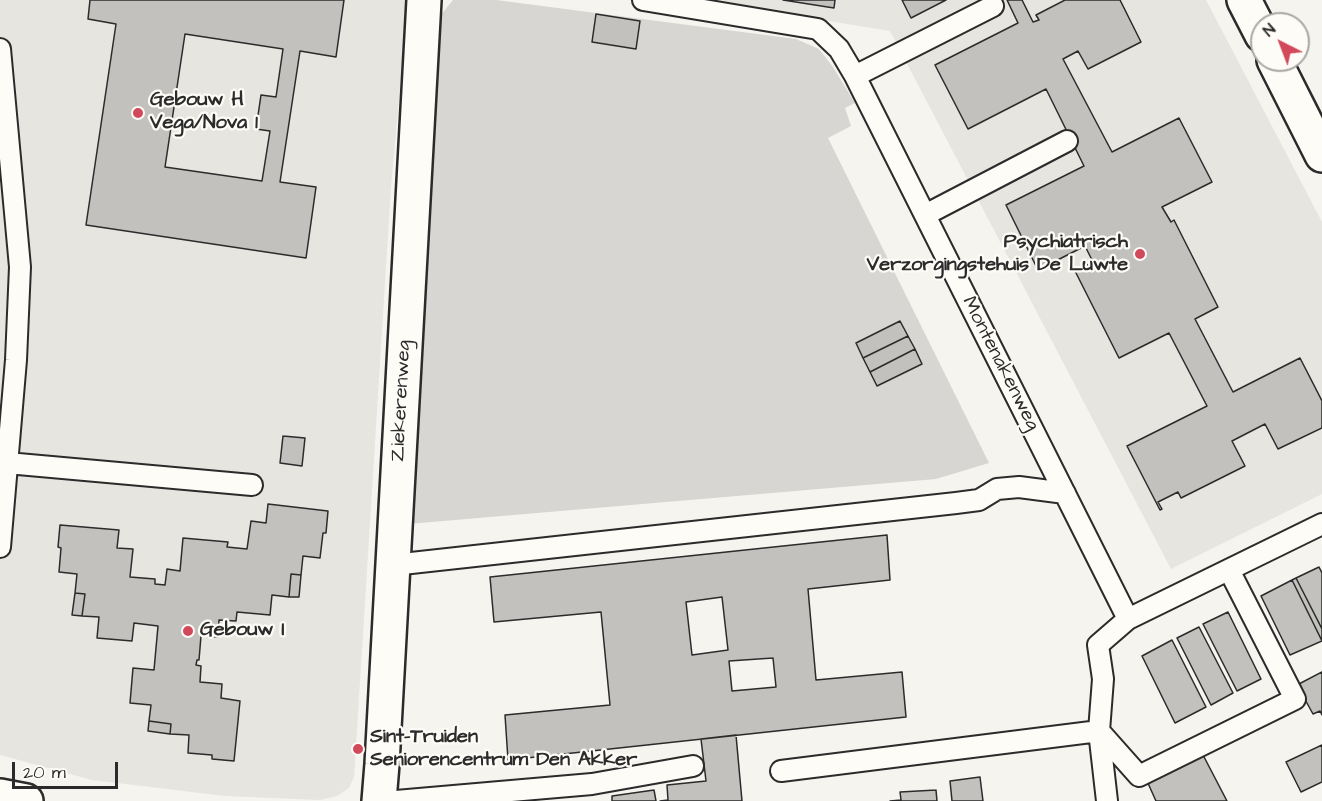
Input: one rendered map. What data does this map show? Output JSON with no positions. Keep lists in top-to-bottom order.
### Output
{
  "streets": {
    "street": ["Ziekerenweg"],
    "lane": ["Montenakenweg"]
  },
  "places": [
    "Gebouw H Vega/Nova 1",
    "Psychiatrisch Verzorgingstehuis De Luwte",
    "Gebouw I",
    "Sint-Truiden Seniorencentrum Den Akker"
  ],
  "scale_bar": "20 m",
  "north": "top left"
}
